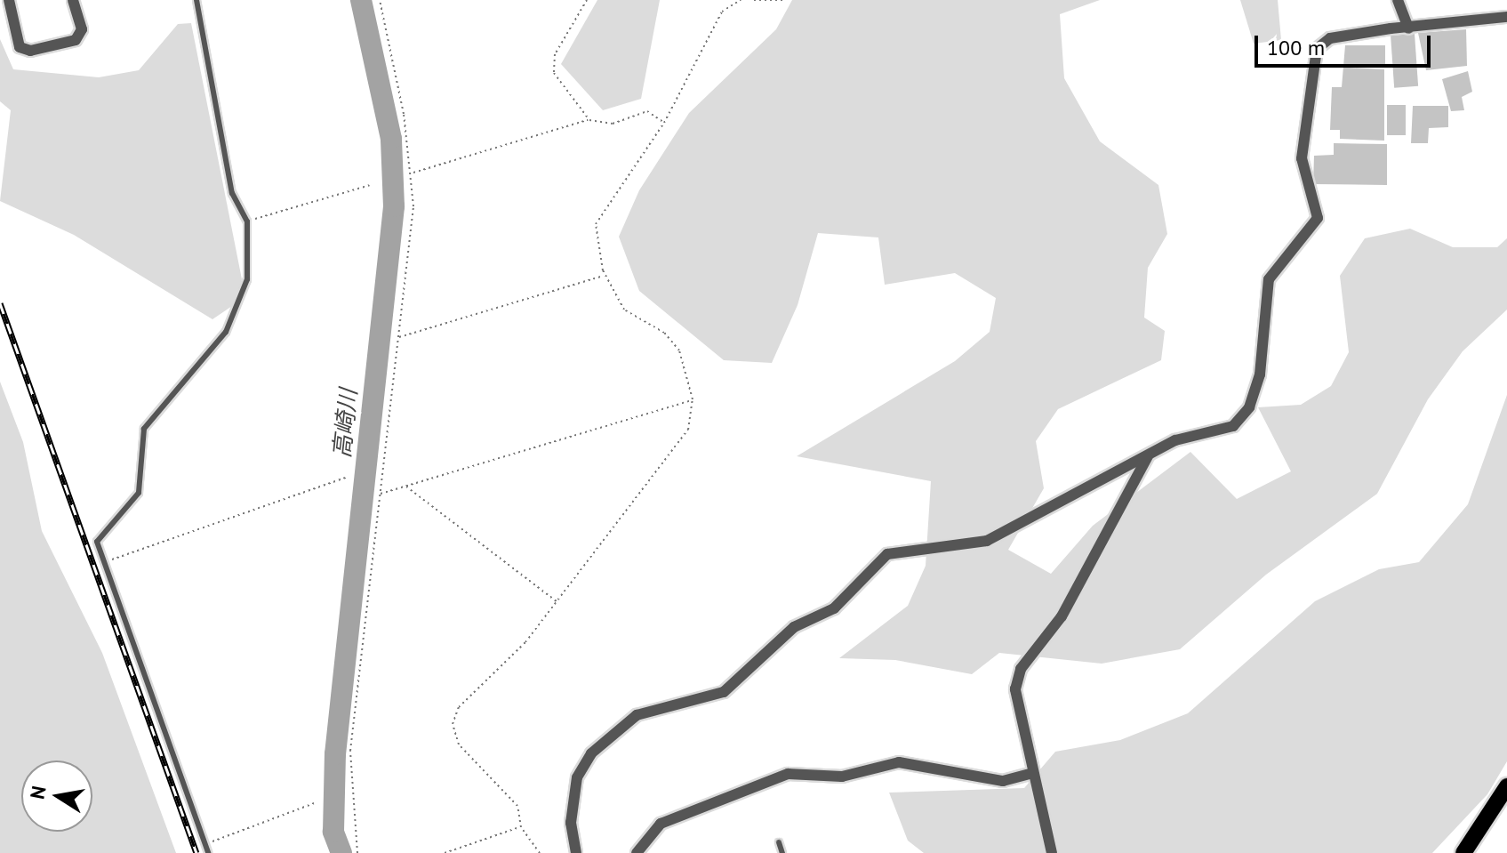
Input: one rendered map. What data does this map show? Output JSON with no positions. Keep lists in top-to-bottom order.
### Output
{
  "water": ["高崎川"],
  "scale_bar": "100 m",
  "north": "left"
}
